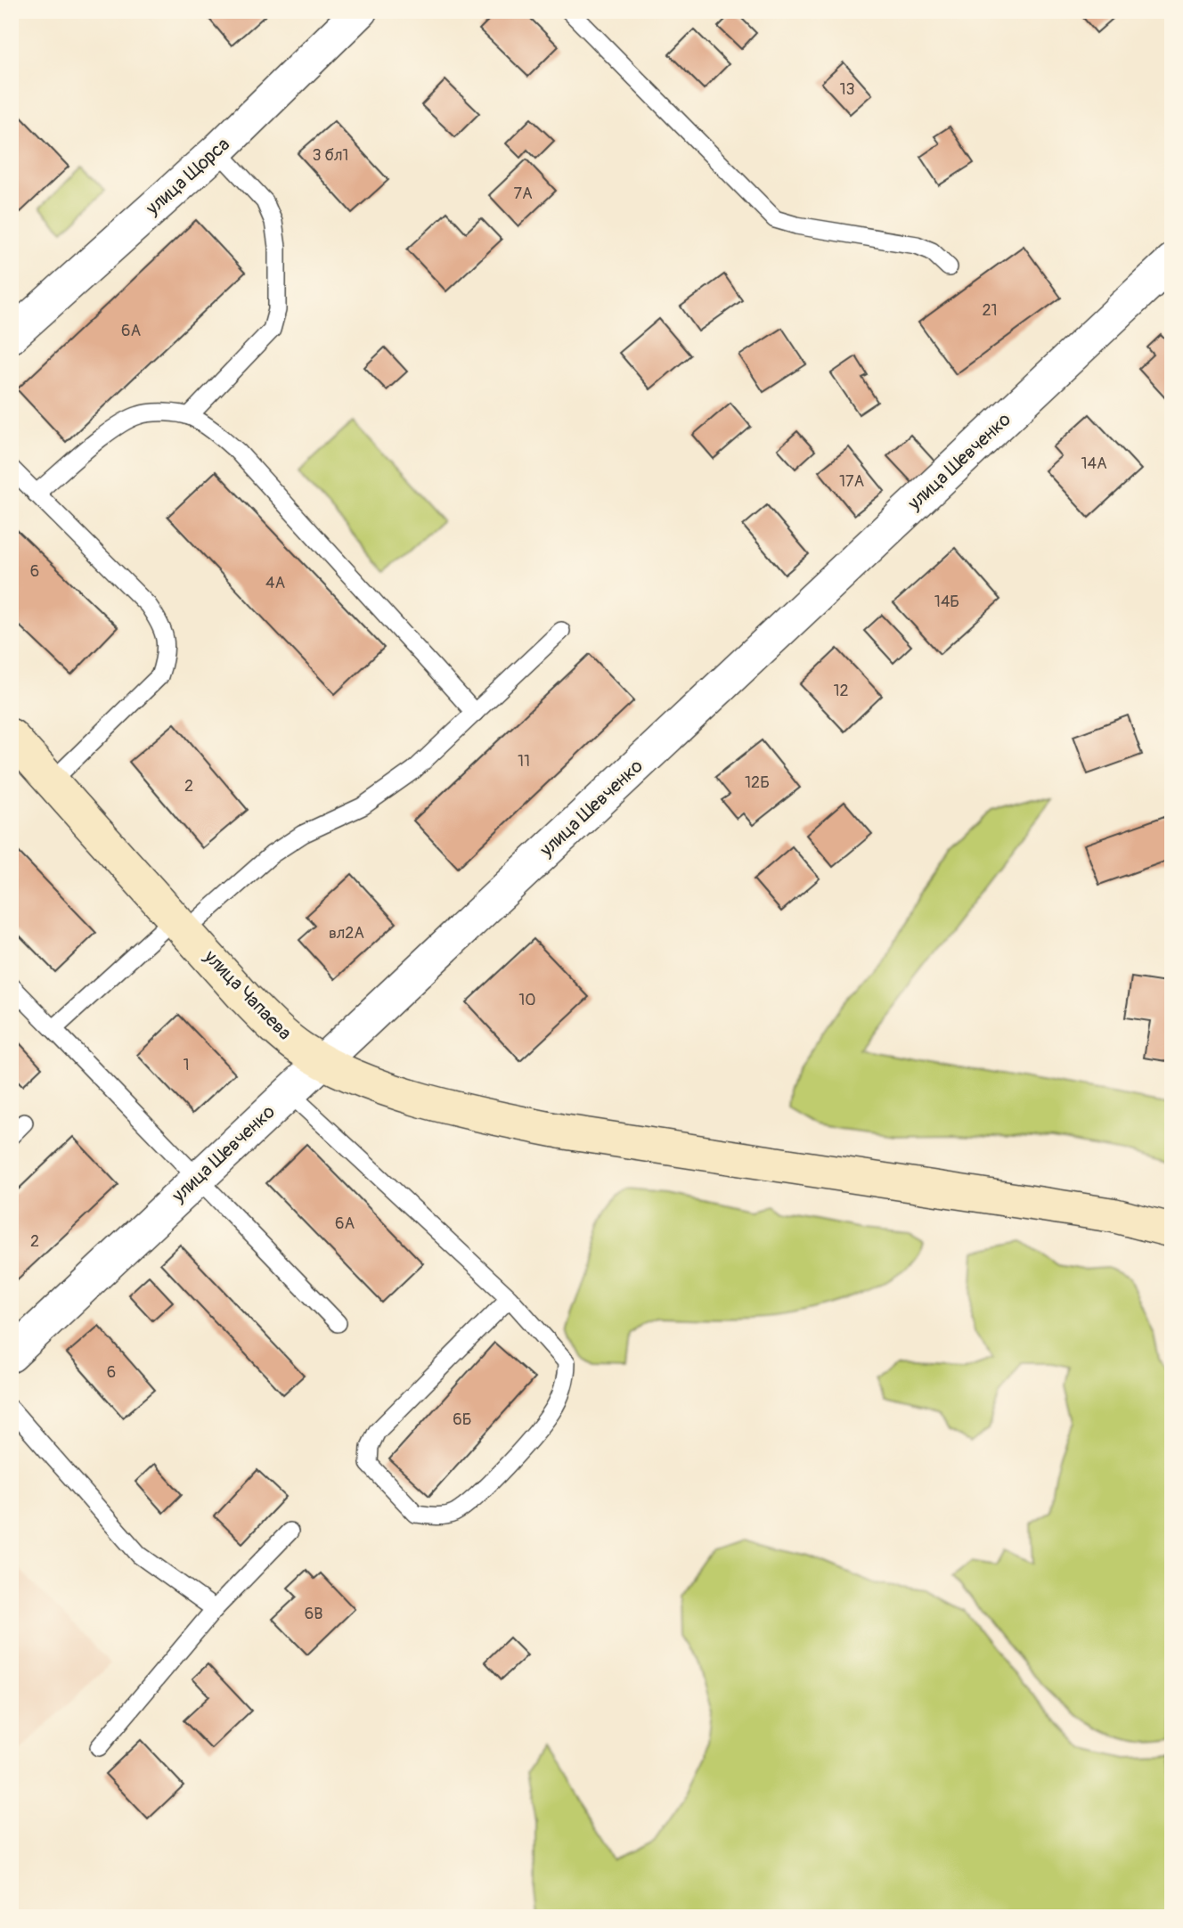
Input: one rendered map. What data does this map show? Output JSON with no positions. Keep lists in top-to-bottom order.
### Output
{
  "streets": {
    "main road": ["улица Чапаева"],
    "street": ["улица Щорса", "улица Шевченко"]
  },
  "crossings": [
    ["улица Шевченко", "улица Чапаева"]
  ],
  "house_numbers": [
    "13",
    "3 бл1",
    "7А",
    "21",
    "6А",
    "14А",
    "17А",
    "6",
    "4А",
    "14Б",
    "12",
    "11",
    "12Б",
    "2",
    "вл2А",
    "10",
    "1",
    "6А",
    "2",
    "6",
    "6Б",
    "6В"
  ]
}
